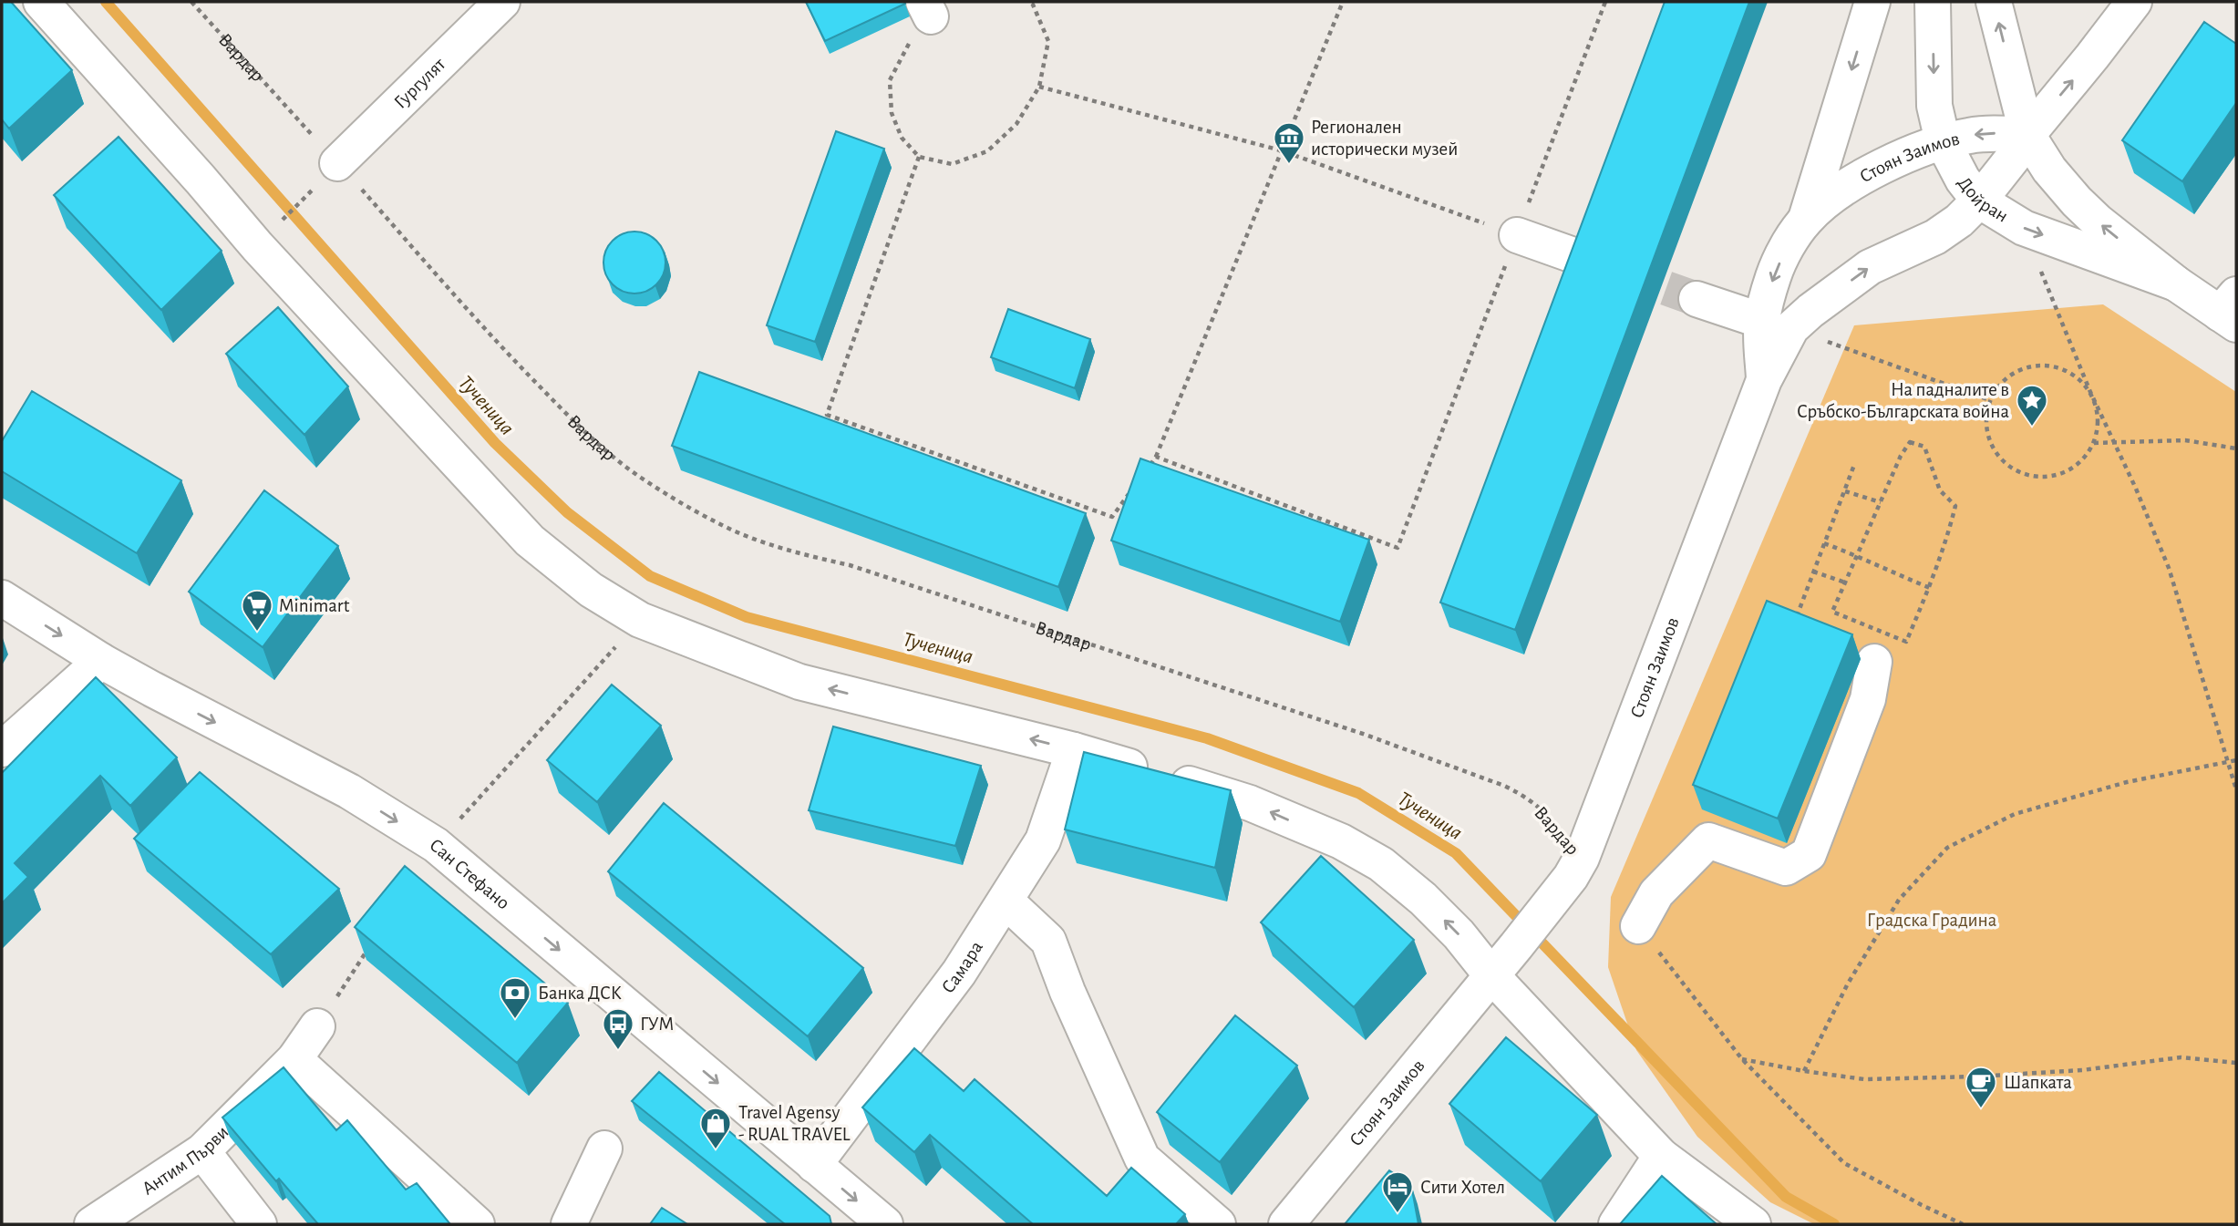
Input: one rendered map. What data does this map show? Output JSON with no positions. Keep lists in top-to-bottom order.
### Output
{
  "streets": {
    "street": [
      "Гургулят",
      "Стоян Заимов",
      "Дойран",
      "Сан Стефано",
      "Самара",
      "Антим Първи"
    ],
    "path": ["Вардар"]
  },
  "crossings": [
    ["Вардар", "Гургулят"],
    ["Вардар", "Стоян Заимов"],
    ["Стоян Заимов", "Дойран"],
    ["Сан Стефано", "Самара"]
  ],
  "water": ["Тученица"],
  "parks": ["Градска Градина"],
  "places": {
    "museum": ["Регионален исторически музей"],
    "place": ["На падналите в Сръбско-Българската война"],
    "supermarket": ["Minimart"],
    "bank": ["Банка ДСК"],
    "bus stop": ["ГУМ"],
    "cafe": ["Шапката"],
    "shop": ["Travel Agensy - RUAL TRAVEL"],
    "hotel": ["Сити Хотел"]
  }
}
